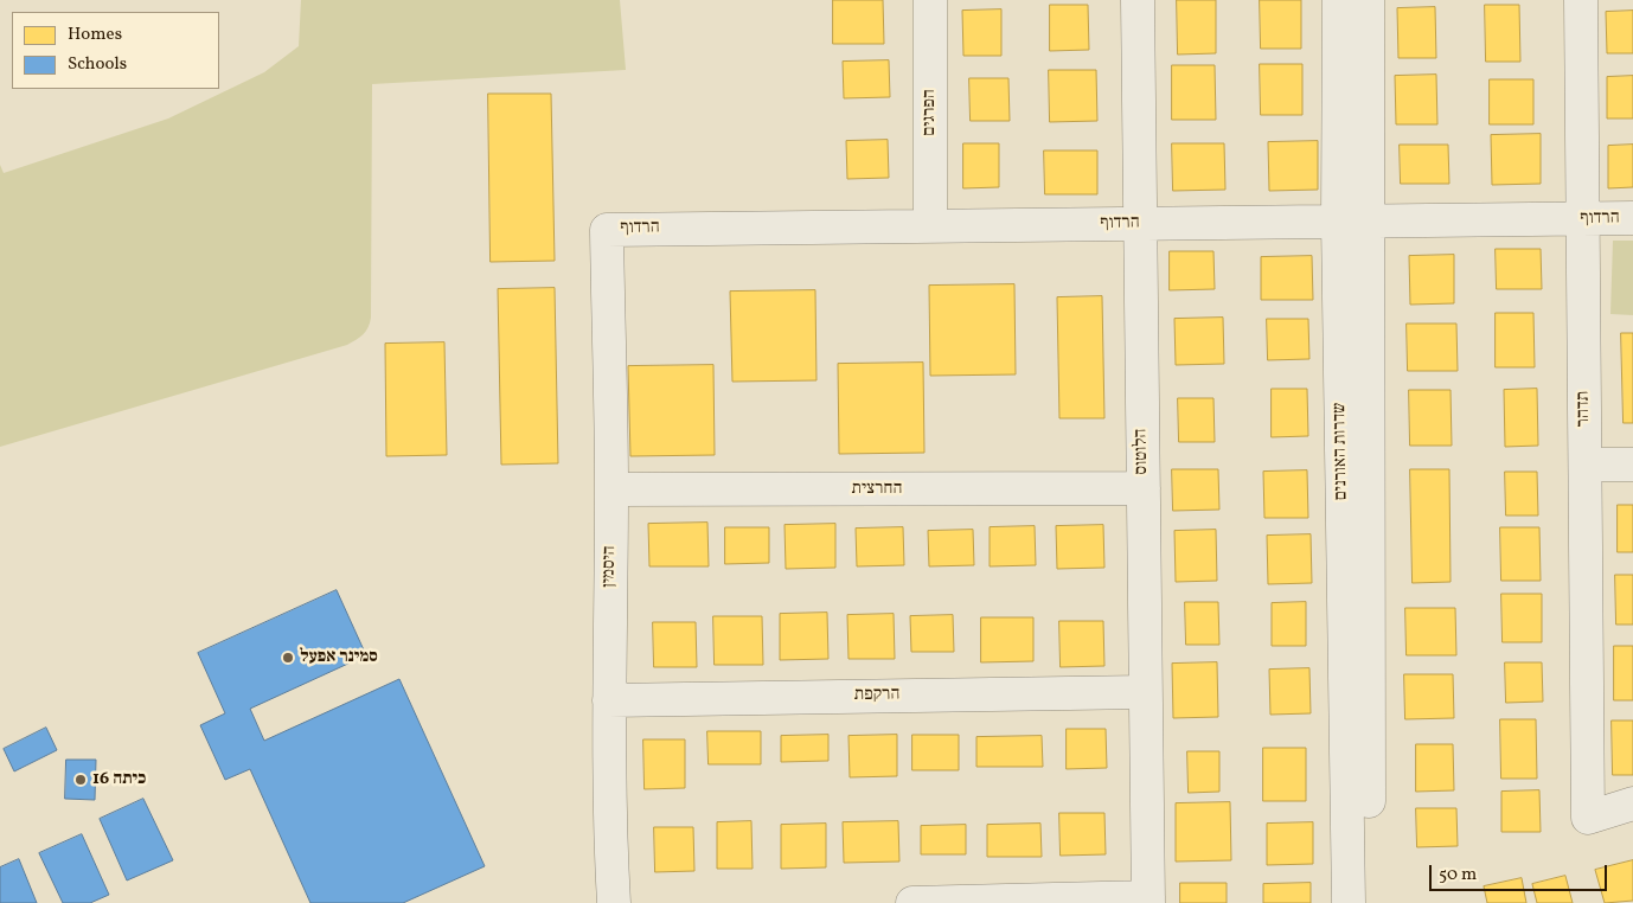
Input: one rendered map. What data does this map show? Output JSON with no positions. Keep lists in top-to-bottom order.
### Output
{
  "streets": {
    "street": [
      "הפרגים",
      "הרדוף",
      "תדהר",
      "הלוטוס",
      "שדרות האורנים",
      "החרצית",
      "היסמין",
      "הרקפת"
    ]
  },
  "crossings": [
    ["הפרגים", "הרדוף"],
    ["הרדוף", "תדהר"],
    ["הרדוף", "הלוטוס"],
    ["הרדוף", "שדרות האורנים"],
    ["הרדוף", "היסמין"],
    ["הלוטוס", "החרצית"],
    ["הלוטוס", "הרקפת"],
    ["החרצית", "היסמין"],
    ["היסמין", "הרקפת"]
  ],
  "places": ["סמינר אפעל", "כיתה 16"],
  "legend": ["Homes", "Schools"],
  "scale_bar": "50 m"
}
